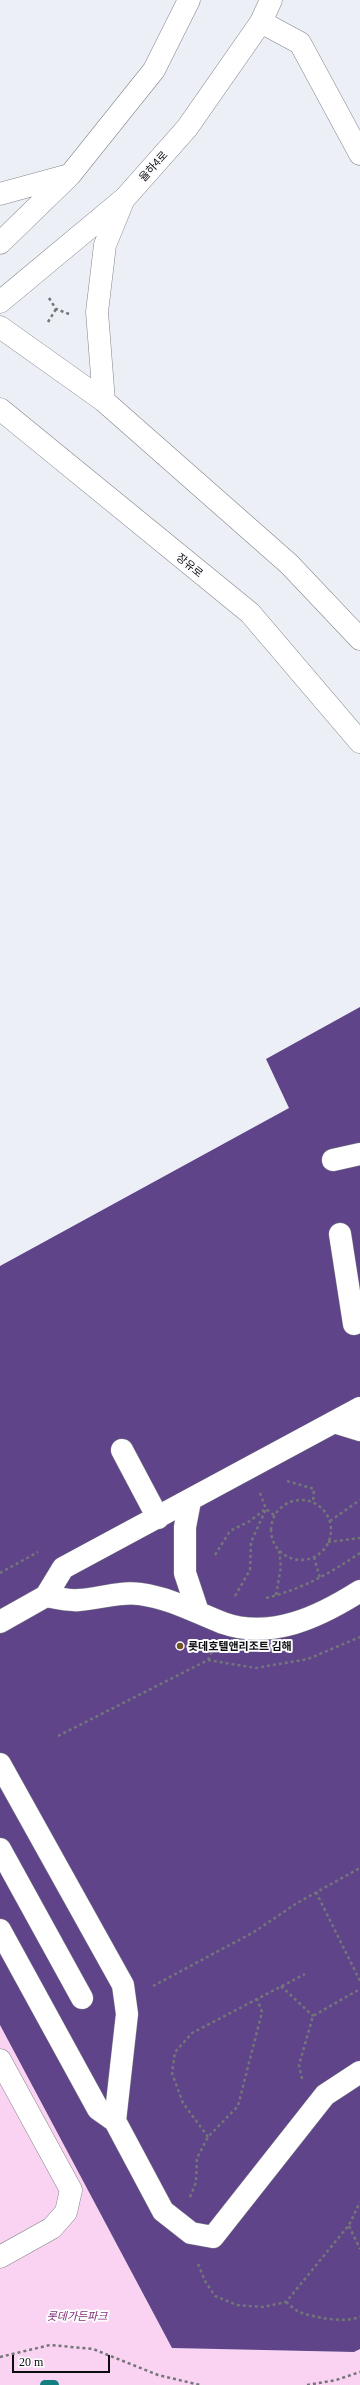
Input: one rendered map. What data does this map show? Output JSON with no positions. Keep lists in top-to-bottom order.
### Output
{
  "streets": {
    "main road": ["율하4로", "장유로"]
  },
  "parks": ["롯데가든파크"],
  "places": ["롯데호텔앤리조트 김해"],
  "scale_bar": "20 m"
}
